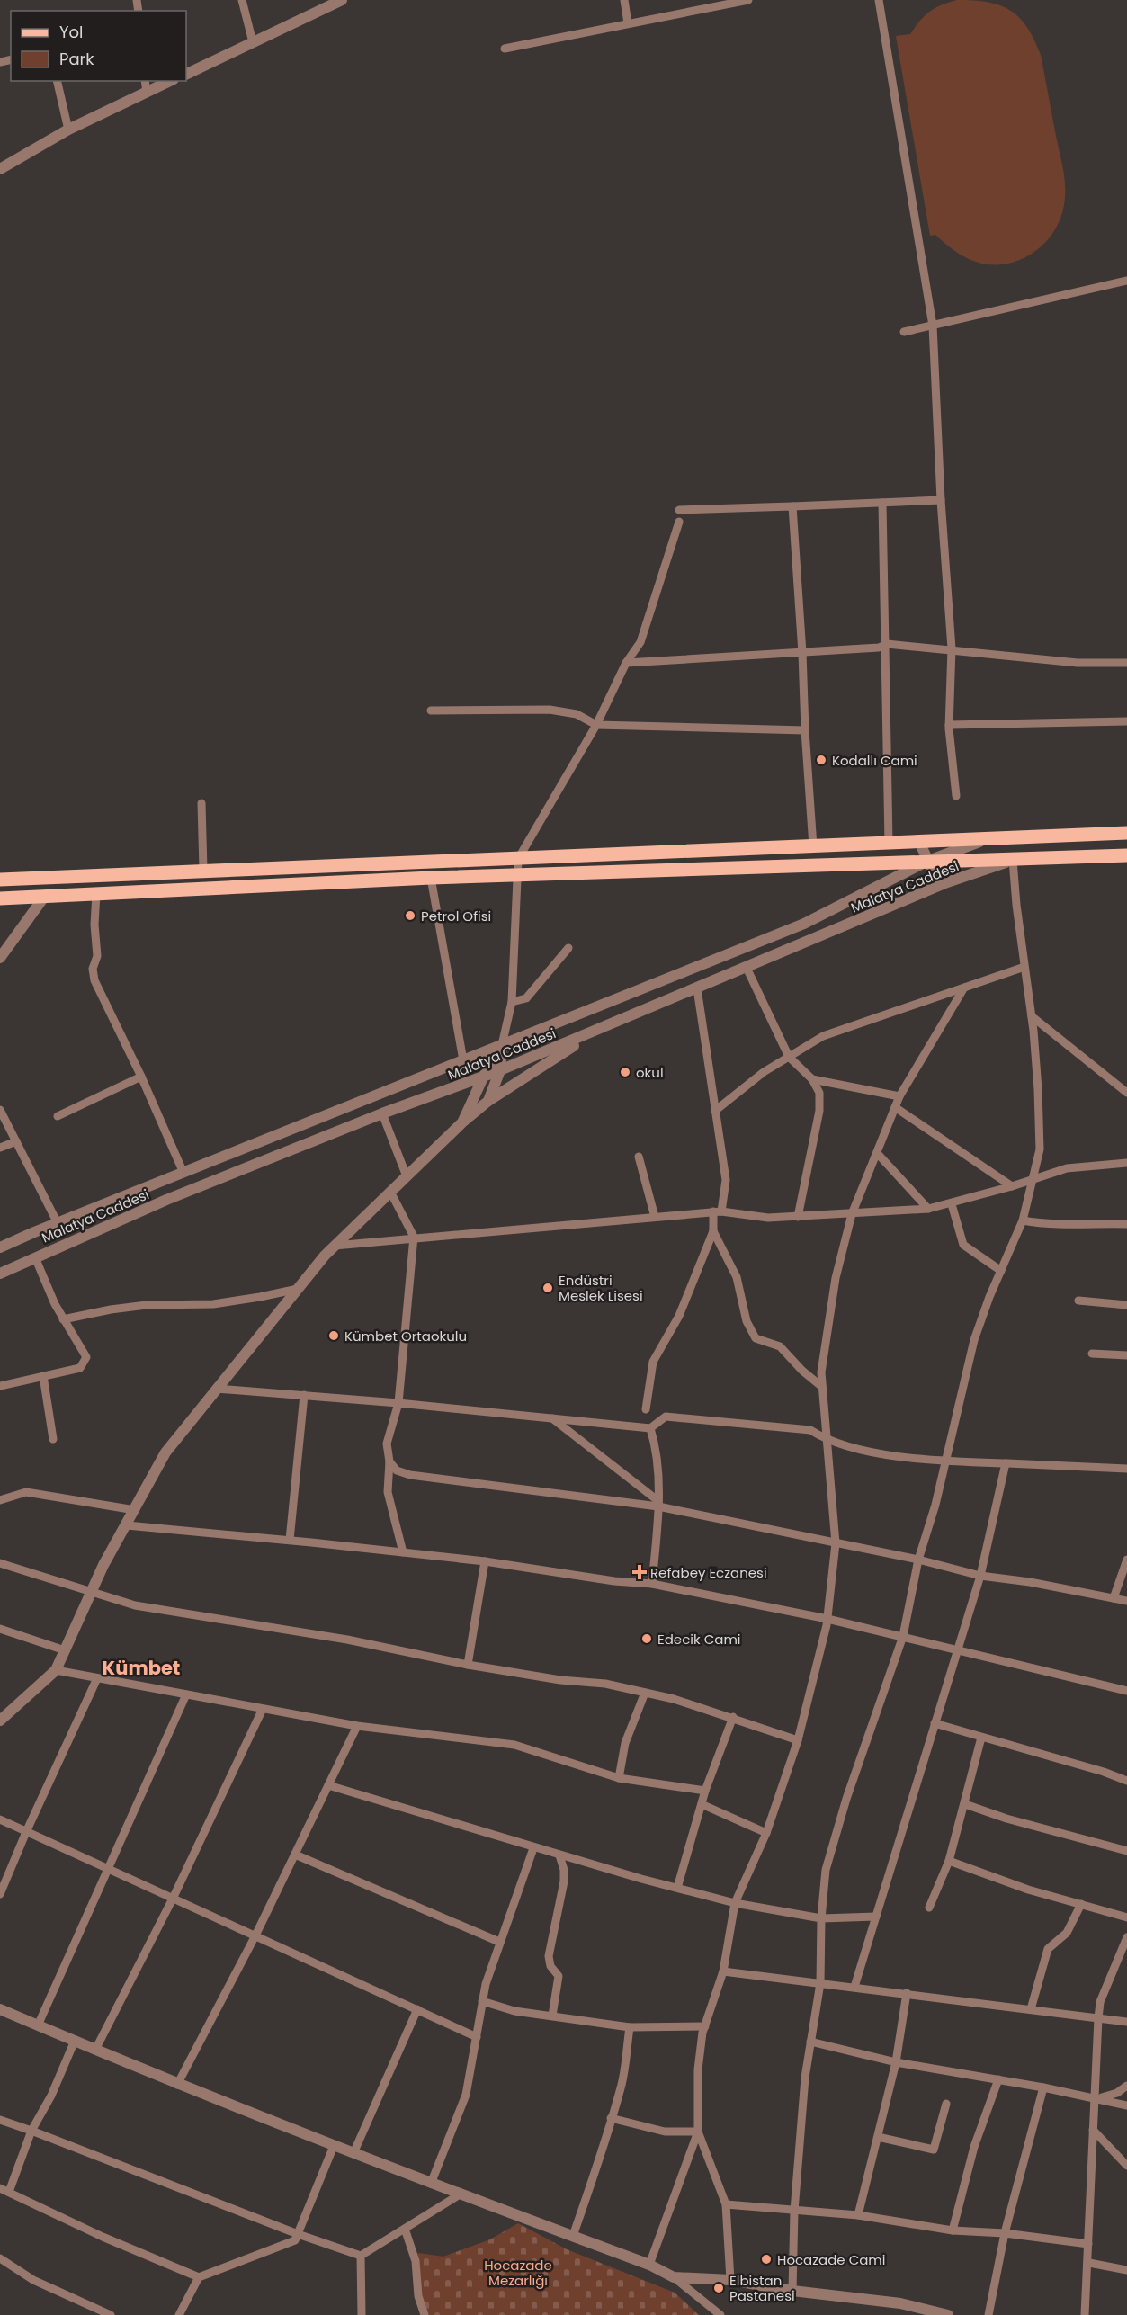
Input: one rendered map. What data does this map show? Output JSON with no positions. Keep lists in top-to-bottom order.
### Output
{
  "streets": {
    "street": ["Malatya Caddesi"]
  },
  "districts": ["Kümbet"],
  "parks": ["Hocazade Mezarlığı"],
  "places": {
    "other": [
      "Kodallı Cami",
      "Petrol Ofisi",
      "okul",
      "Endüstri Meslek Lisesi",
      "Kümbet Ortaokulu",
      "Edecik Cami",
      "Hocazade Cami",
      "Elbistan Pastanesi"
    ],
    "health": ["Refabey Eczanesi"]
  },
  "legend": ["Yol", "Park"]
}
